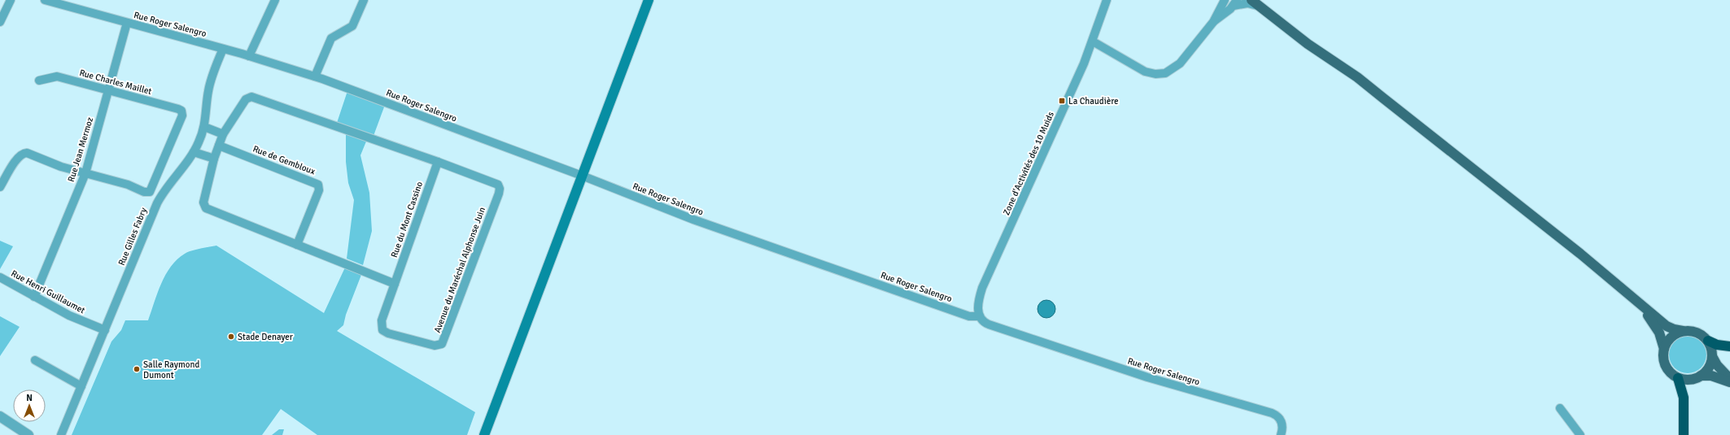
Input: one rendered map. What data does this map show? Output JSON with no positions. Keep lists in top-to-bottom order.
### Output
{
  "streets": {
    "street": [
      "Rue Roger Salengro",
      "Rue Charles Maillet",
      "Rue Jean Mermoz",
      "Rue de Gembloux",
      "Zone d'Activités des 10 Muids",
      "Rue du Mont Cassino",
      "Rue Gilles Fabry",
      "Avenue du Maréchal Alphonse Juin",
      "Rue Henri Guillaumet"
    ]
  },
  "crossings": [
    ["Rue Roger Salengro", "Rue Jean Mermoz"],
    ["Rue Roger Salengro", "Zone d'Activités des 10 Muids"],
    ["Rue Roger Salengro", "Rue Gilles Fabry"],
    ["Rue Charles Maillet", "Rue Jean Mermoz"],
    ["Rue Jean Mermoz", "Rue Henri Guillaumet"],
    ["Rue de Gembloux", "Avenue du Maréchal Alphonse Juin"],
    ["Rue du Mont Cassino", "Avenue du Maréchal Alphonse Juin"],
    ["Rue Gilles Fabry", "Rue Henri Guillaumet"]
  ],
  "places": {
    "transit": ["La Chaudière"],
    "other": ["Stade Denayer", "Salle Raymond Dumont"]
  },
  "north": "top"
}
